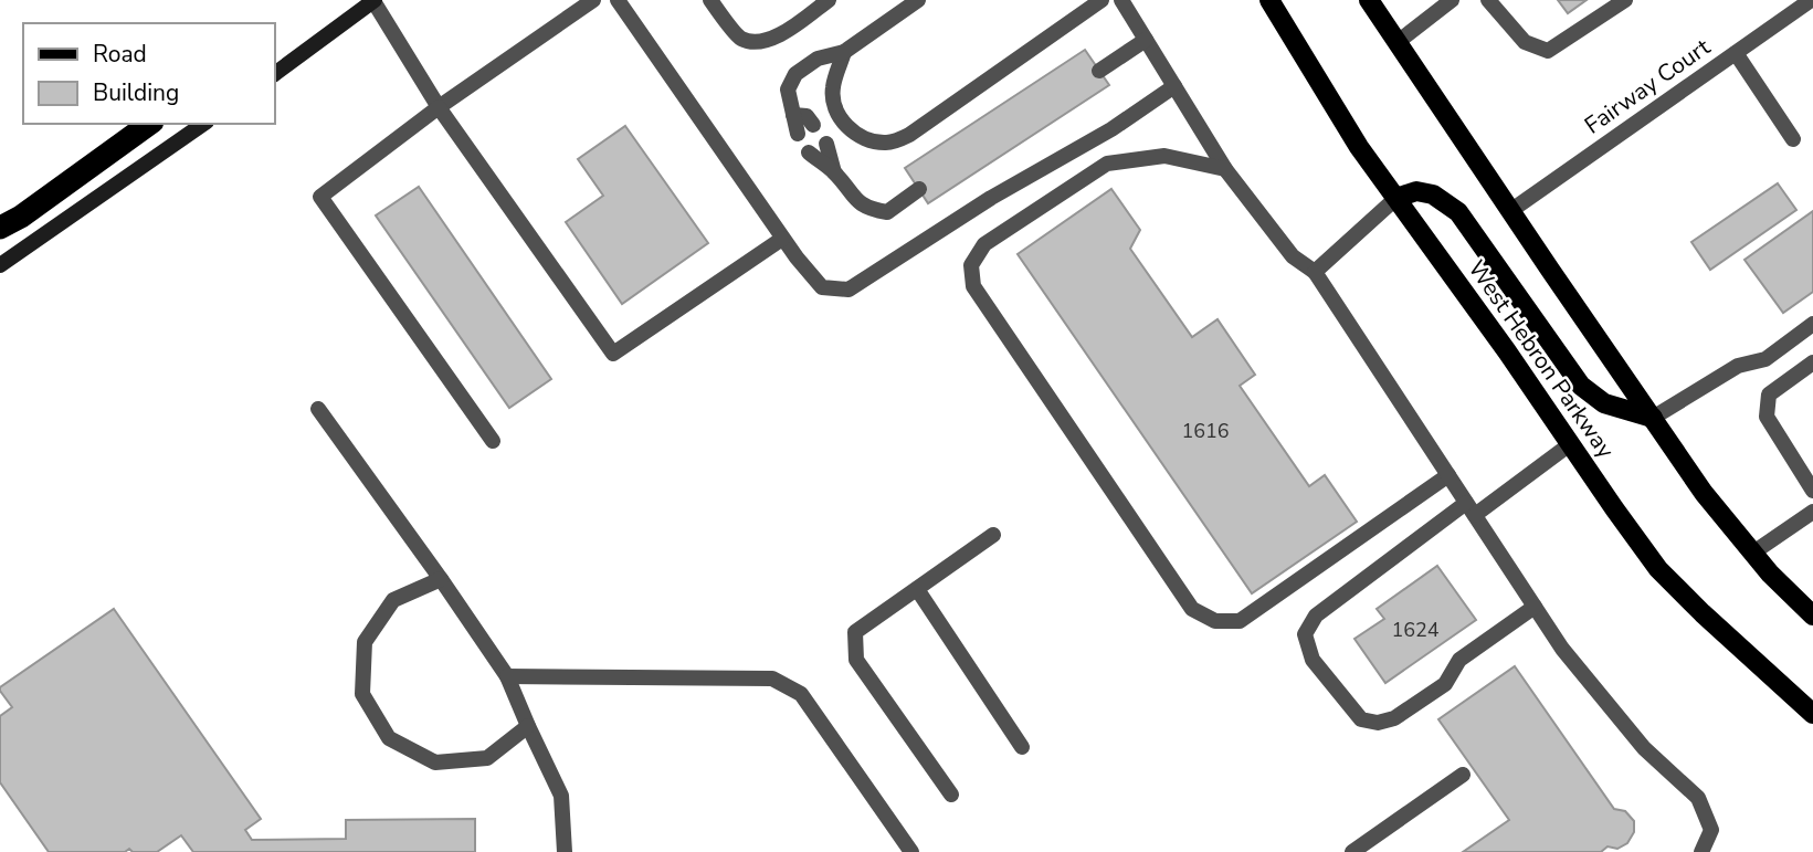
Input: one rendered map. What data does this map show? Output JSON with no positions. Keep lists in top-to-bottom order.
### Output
{
  "streets": {
    "main road": ["West Hebron Parkway"],
    "street": ["Fairway Court"]
  },
  "house_numbers": ["1616", "1624"],
  "legend": ["Road", "Building"]
}
